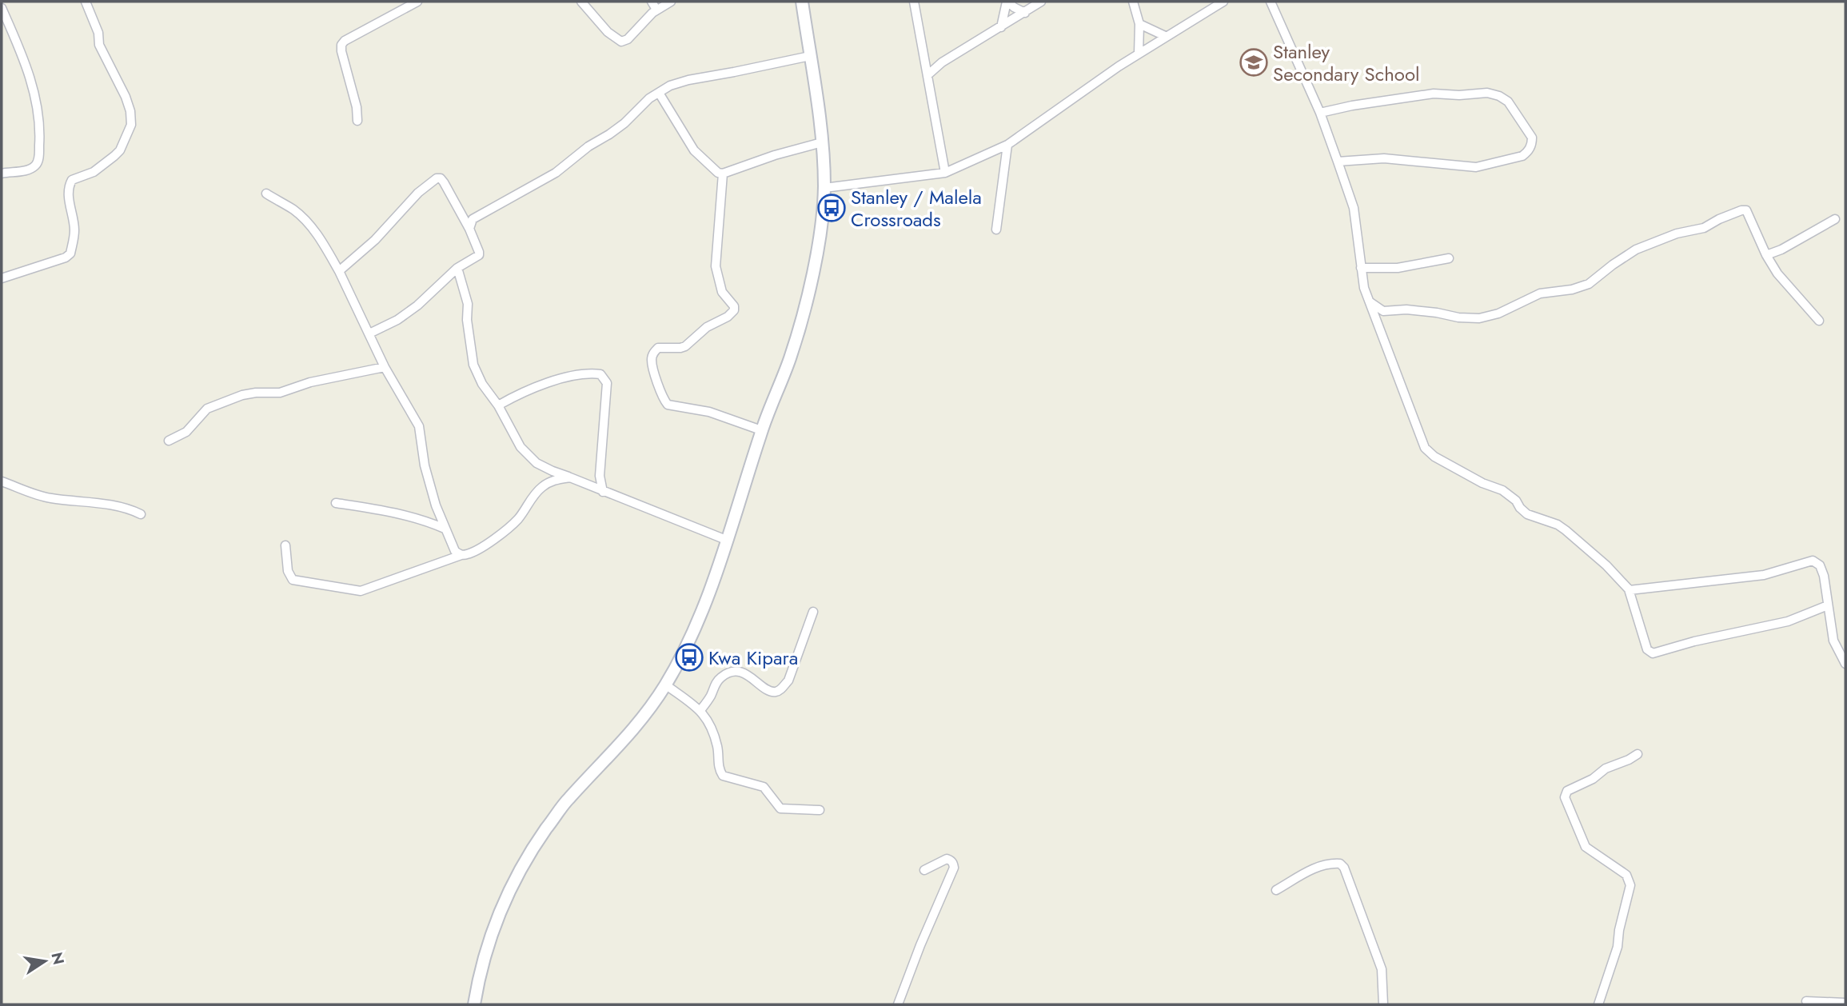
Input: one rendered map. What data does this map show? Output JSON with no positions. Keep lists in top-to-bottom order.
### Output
{
  "places": {
    "school or university": ["Stanley Secondary School"],
    "bus stop": ["Stanley / Malela Crossroads", "Kwa Kipara"]
  },
  "north": "right"
}
